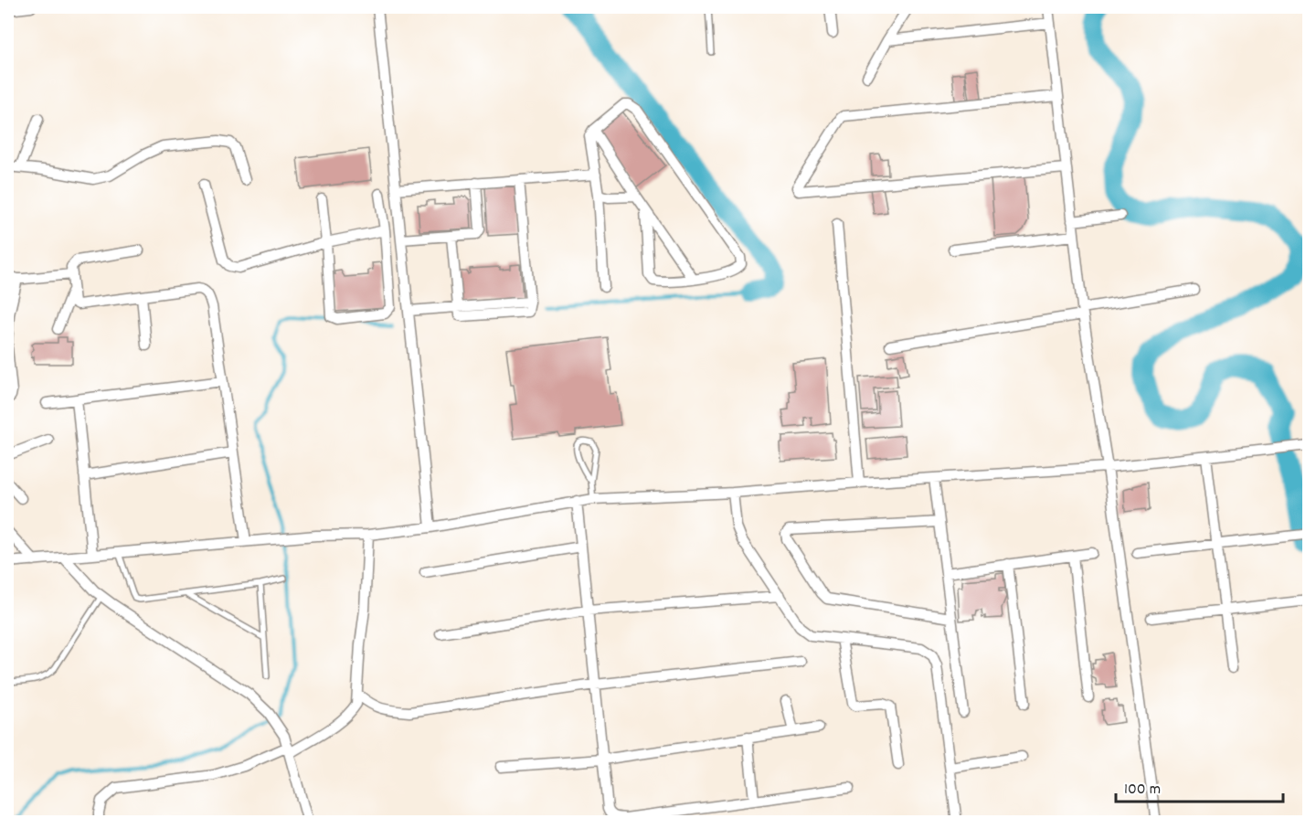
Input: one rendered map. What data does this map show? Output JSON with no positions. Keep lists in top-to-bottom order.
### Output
{
  "scale_bar": "100 m"
}
